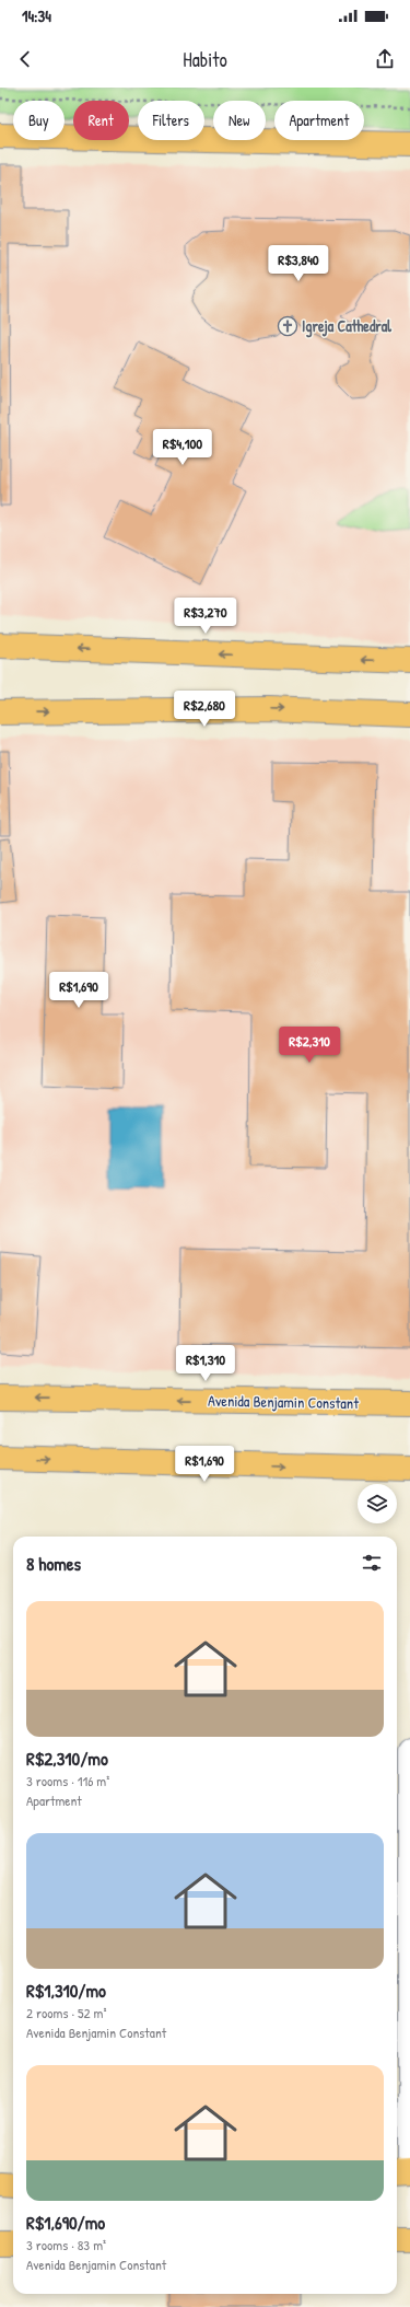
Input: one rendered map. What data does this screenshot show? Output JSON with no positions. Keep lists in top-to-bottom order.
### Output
{
  "streets": {
    "main road": ["Avenida Benjamin Constant"]
  },
  "places": {
    "church": ["Igreja Cathedral"]
  },
  "page": {
    "status": "14:34",
    "header": "Habito",
    "chip": [
      "Buy",
      "Rent",
      "Filters",
      "New",
      "Apartment"
    ],
    "price": [
      "R$3,840",
      "R$4,100",
      "R$3,270",
      "R$2,680",
      "R$1,690",
      "R$2,310",
      "R$1,310",
      "R$1,690"
    ],
    "heading": "8 homes",
    "list": [
      {
        "name": "R$2,310/mo",
        "note": "3 rooms · 116 m² · Apartment"
      },
      {
        "name": "R$1,310/mo",
        "note": "2 rooms · 52 m² · Avenida Benjamin Constant"
      },
      {
        "name": "R$1,690/mo",
        "note": "3 rooms · 83 m² · Avenida Benjamin Constant"
      }
    ]
  }
}
